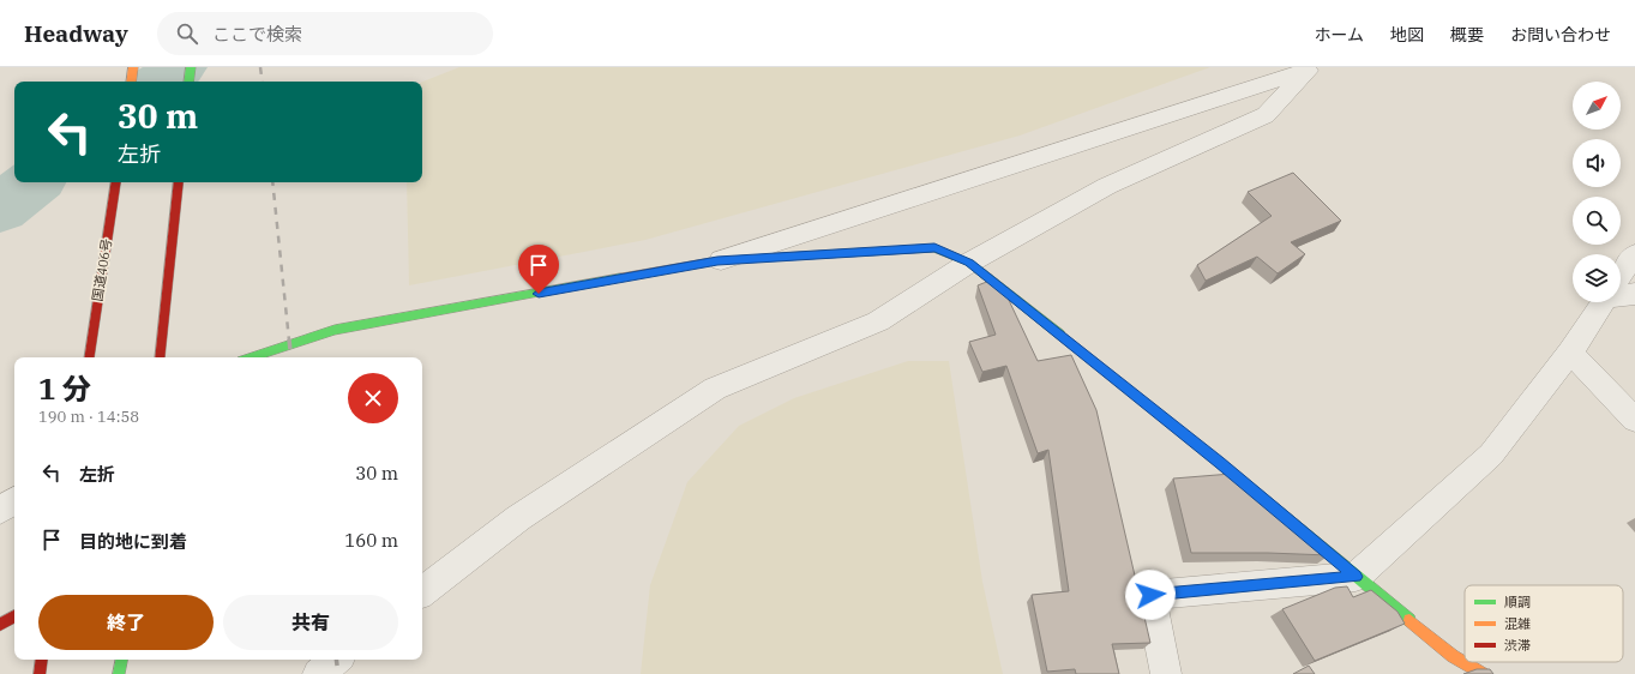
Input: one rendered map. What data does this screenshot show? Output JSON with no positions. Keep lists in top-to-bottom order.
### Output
{
  "streets": {
    "main road": ["国道406号"]
  },
  "legend": ["順調", "混雑", "渋滞"],
  "north": "top right",
  "page": {
    "header": "Headway",
    "search": "ここで検索",
    "nav": [
      "ホーム",
      "地図",
      "概要",
      "お問い合わせ"
    ],
    "turn": ["30 m", "左折"],
    "heading": ["1 分", "190 m · 14:58"],
    "list": [
      {
        "name": "左折",
        "value": "30 m"
      },
      {
        "name": "目的地に到着",
        "value": "160 m"
      }
    ],
    "buttons": ["終了", "共有"]
  }
}
